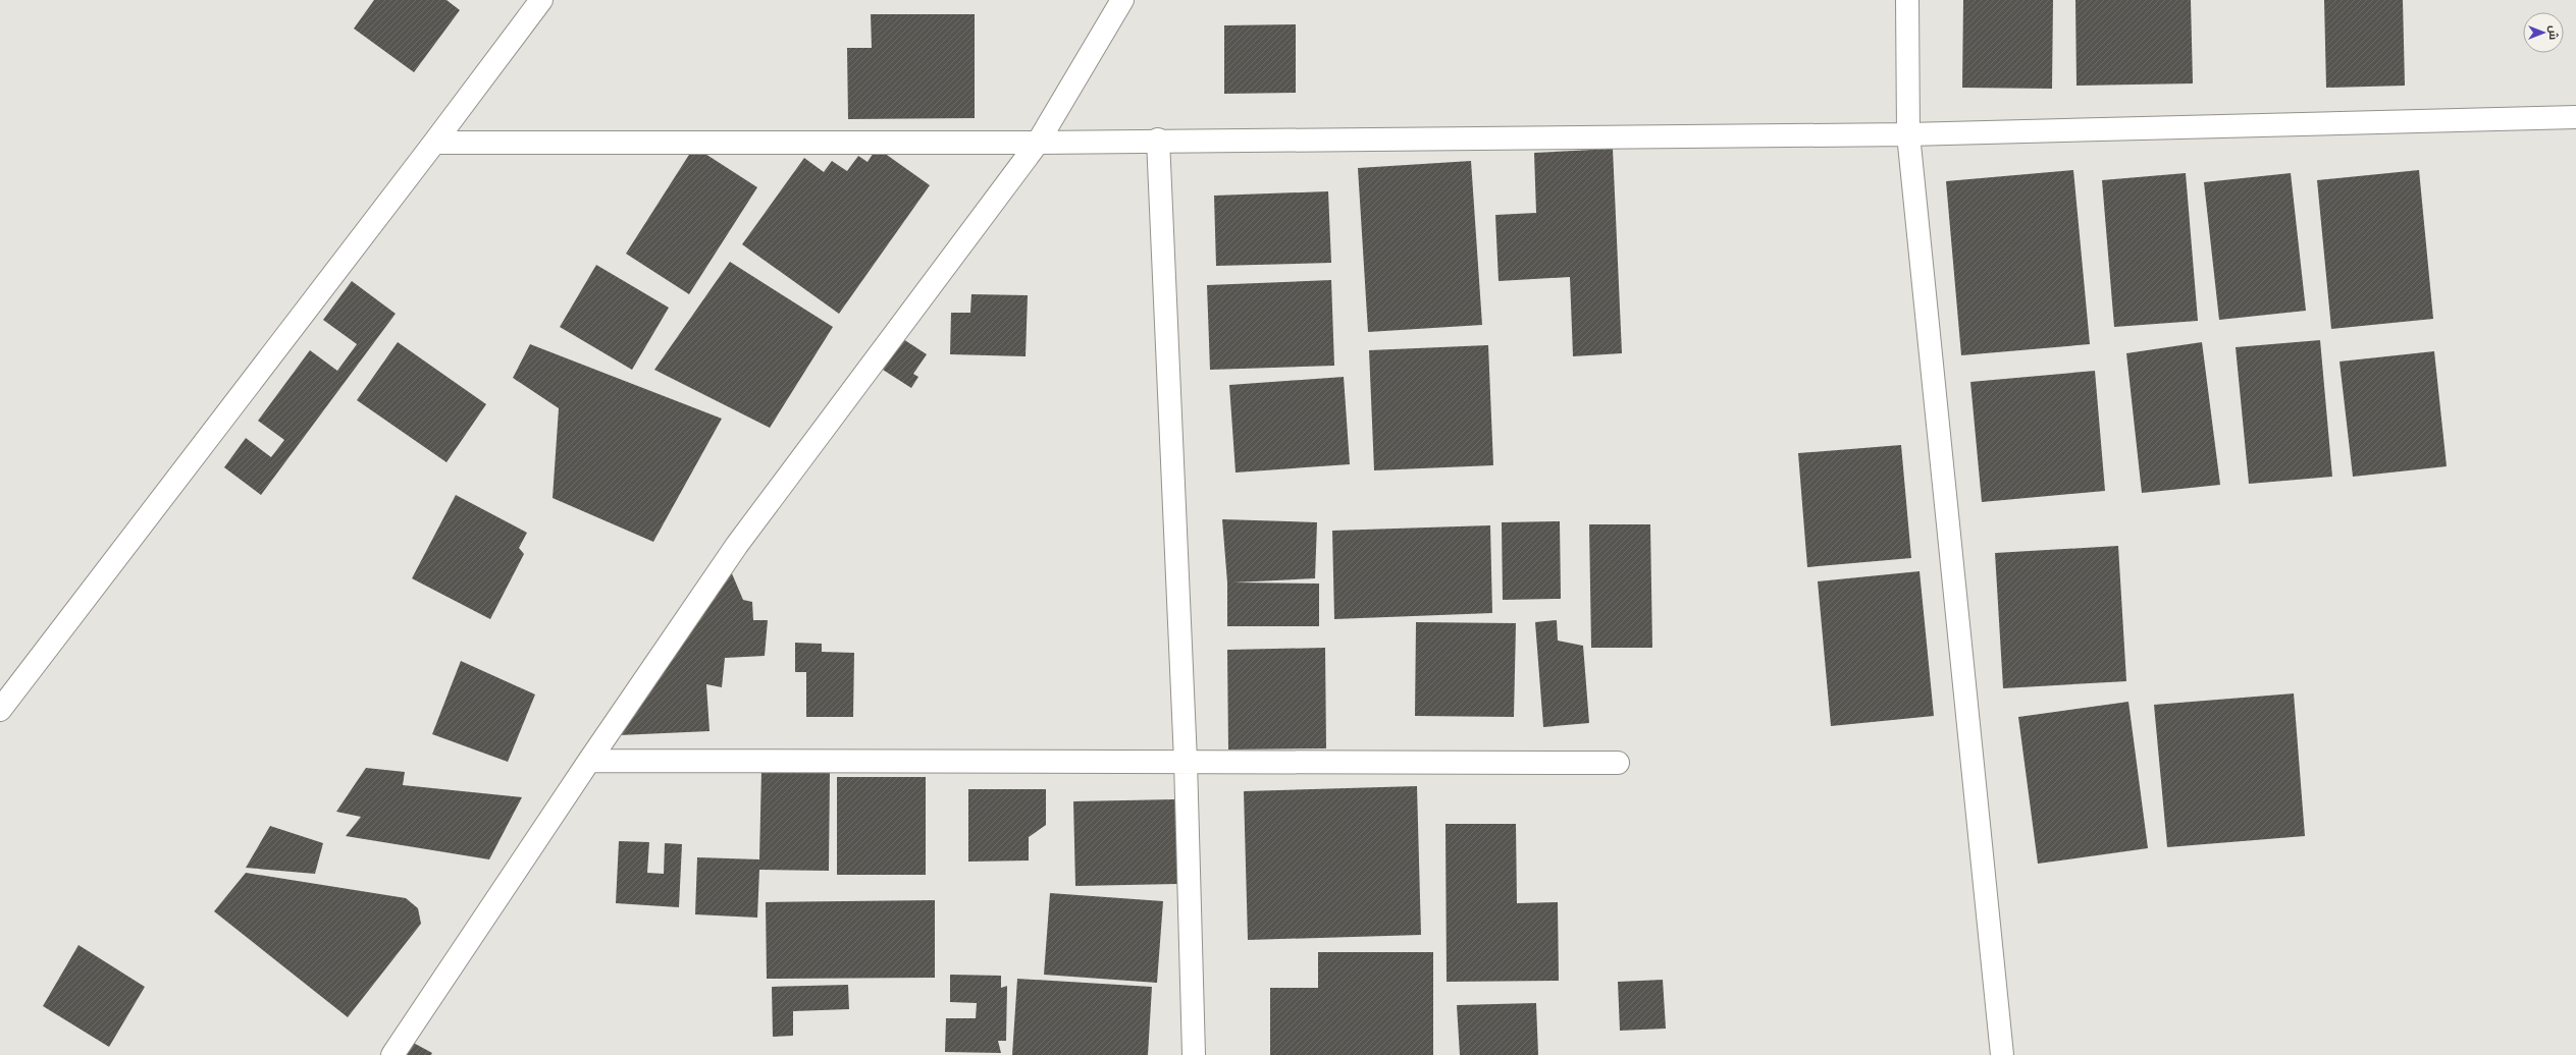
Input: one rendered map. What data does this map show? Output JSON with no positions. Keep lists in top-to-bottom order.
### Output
{
  "north": "right"
}
